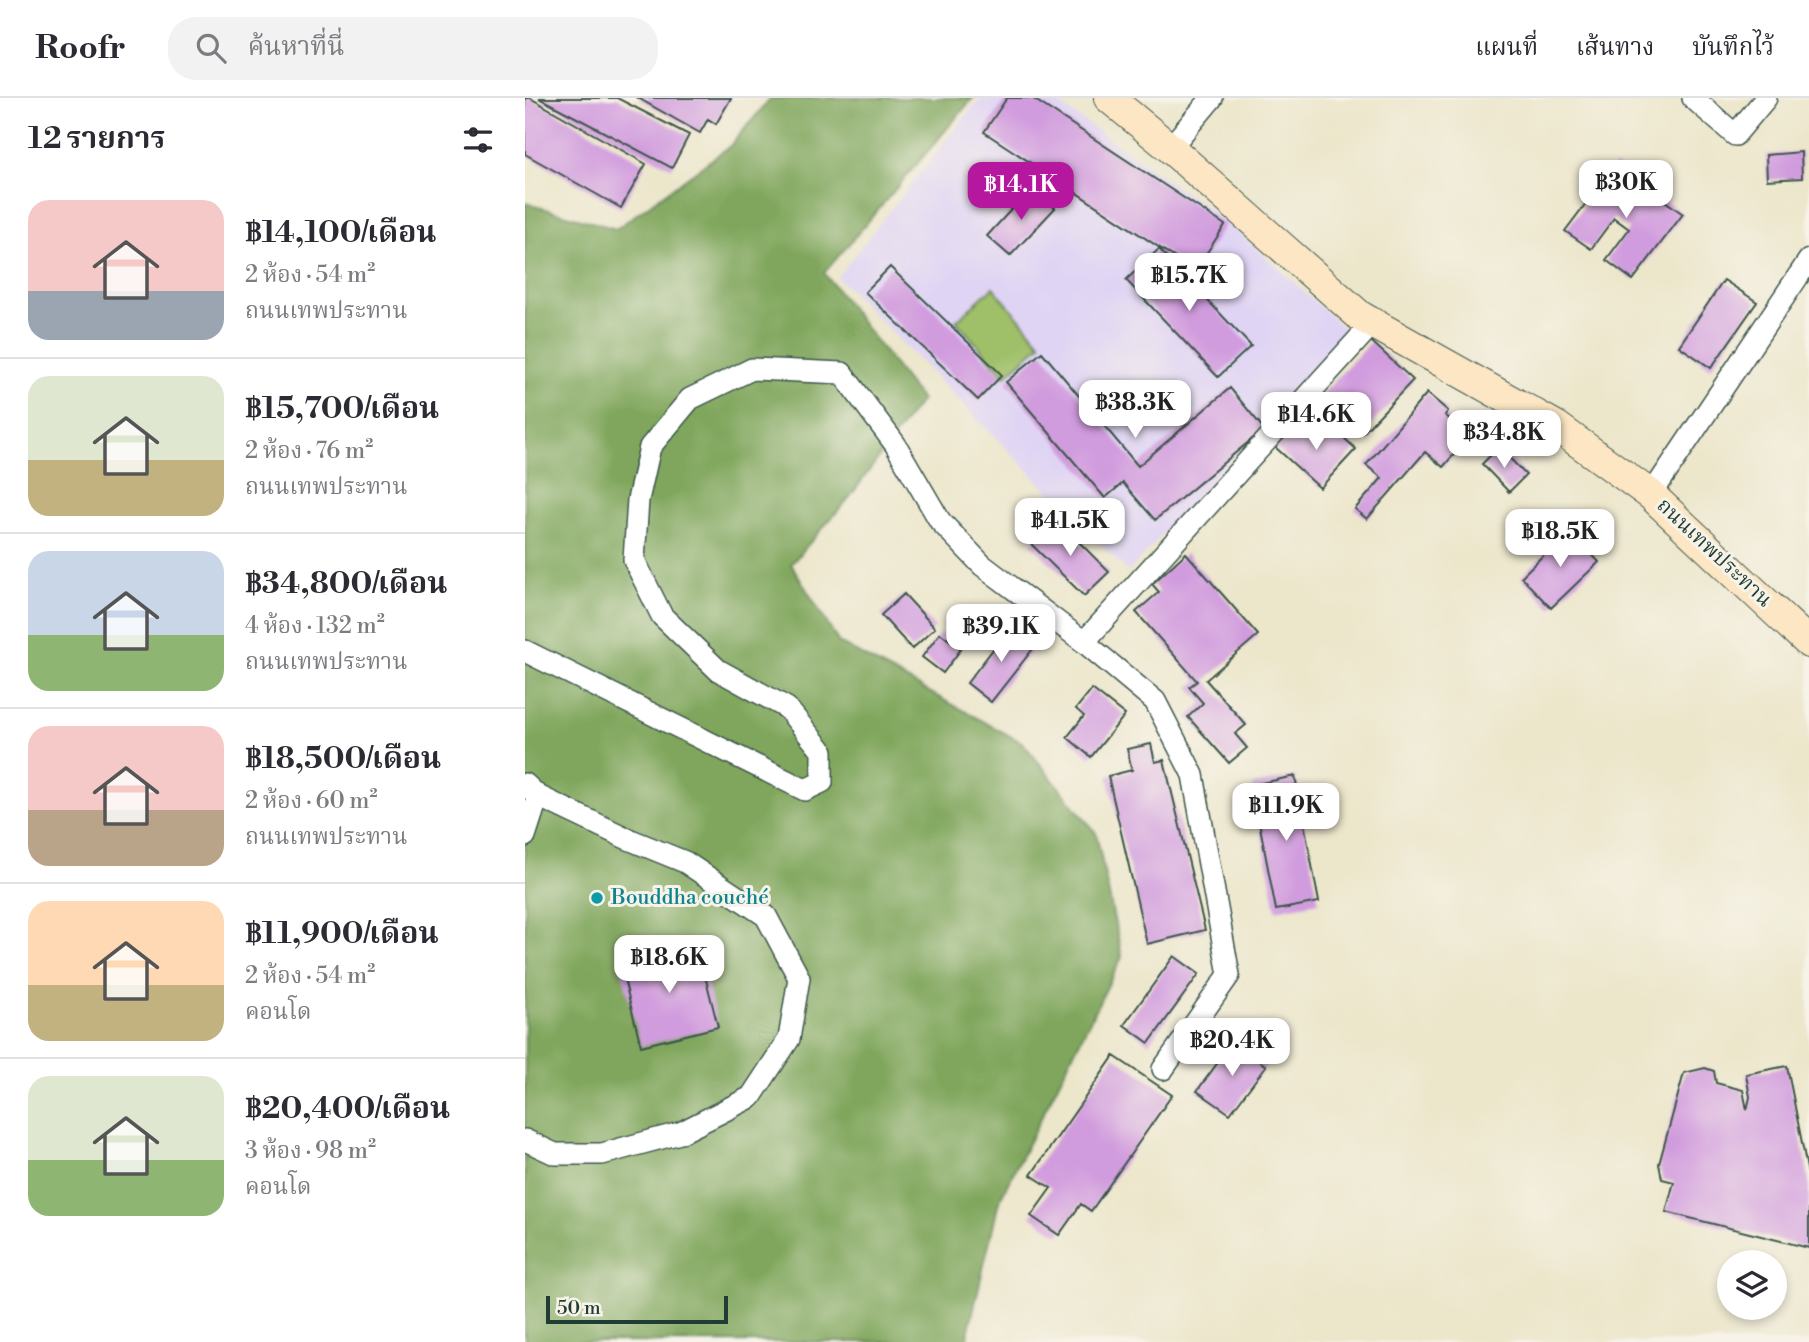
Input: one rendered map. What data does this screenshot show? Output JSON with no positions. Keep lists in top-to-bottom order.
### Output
{
  "streets": {
    "street": ["ถนนเทพประทาน"]
  },
  "places": ["Bouddha couché"],
  "scale_bar": "50 m",
  "page": {
    "header": "Roofr",
    "search": "ค้นหาที่นี่",
    "nav": ["แผนที่", "เส้นทาง", "บันทึกไว้"],
    "heading": "12 รายการ",
    "price": [
      "฿30K",
      "฿14.1K",
      "฿15.7K",
      "฿38.3K",
      "฿14.6K",
      "฿34.8K",
      "฿41.5K",
      "฿18.5K",
      "฿39.1K",
      "฿11.9K",
      "฿18.6K",
      "฿20.4K"
    ],
    "list": [
      {
        "name": "฿14,100/เดือน",
        "note": "2 ห้อง · 54 m² · ถนนเทพประทาน"
      },
      {
        "name": "฿15,700/เดือน",
        "note": "2 ห้อง · 76 m² · ถนนเทพประทาน"
      },
      {
        "name": "฿34,800/เดือน",
        "note": "4 ห้อง · 132 m² · ถนนเทพประทาน"
      },
      {
        "name": "฿18,500/เดือน",
        "note": "2 ห้อง · 60 m² · ถนนเทพประทาน"
      },
      {
        "name": "฿11,900/เดือน",
        "note": "2 ห้อง · 54 m² · คอนโด"
      },
      {
        "name": "฿20,400/เดือน",
        "note": "3 ห้อง · 98 m² · คอนโด"
      }
    ],
    "scale": "50 m"
  }
}
